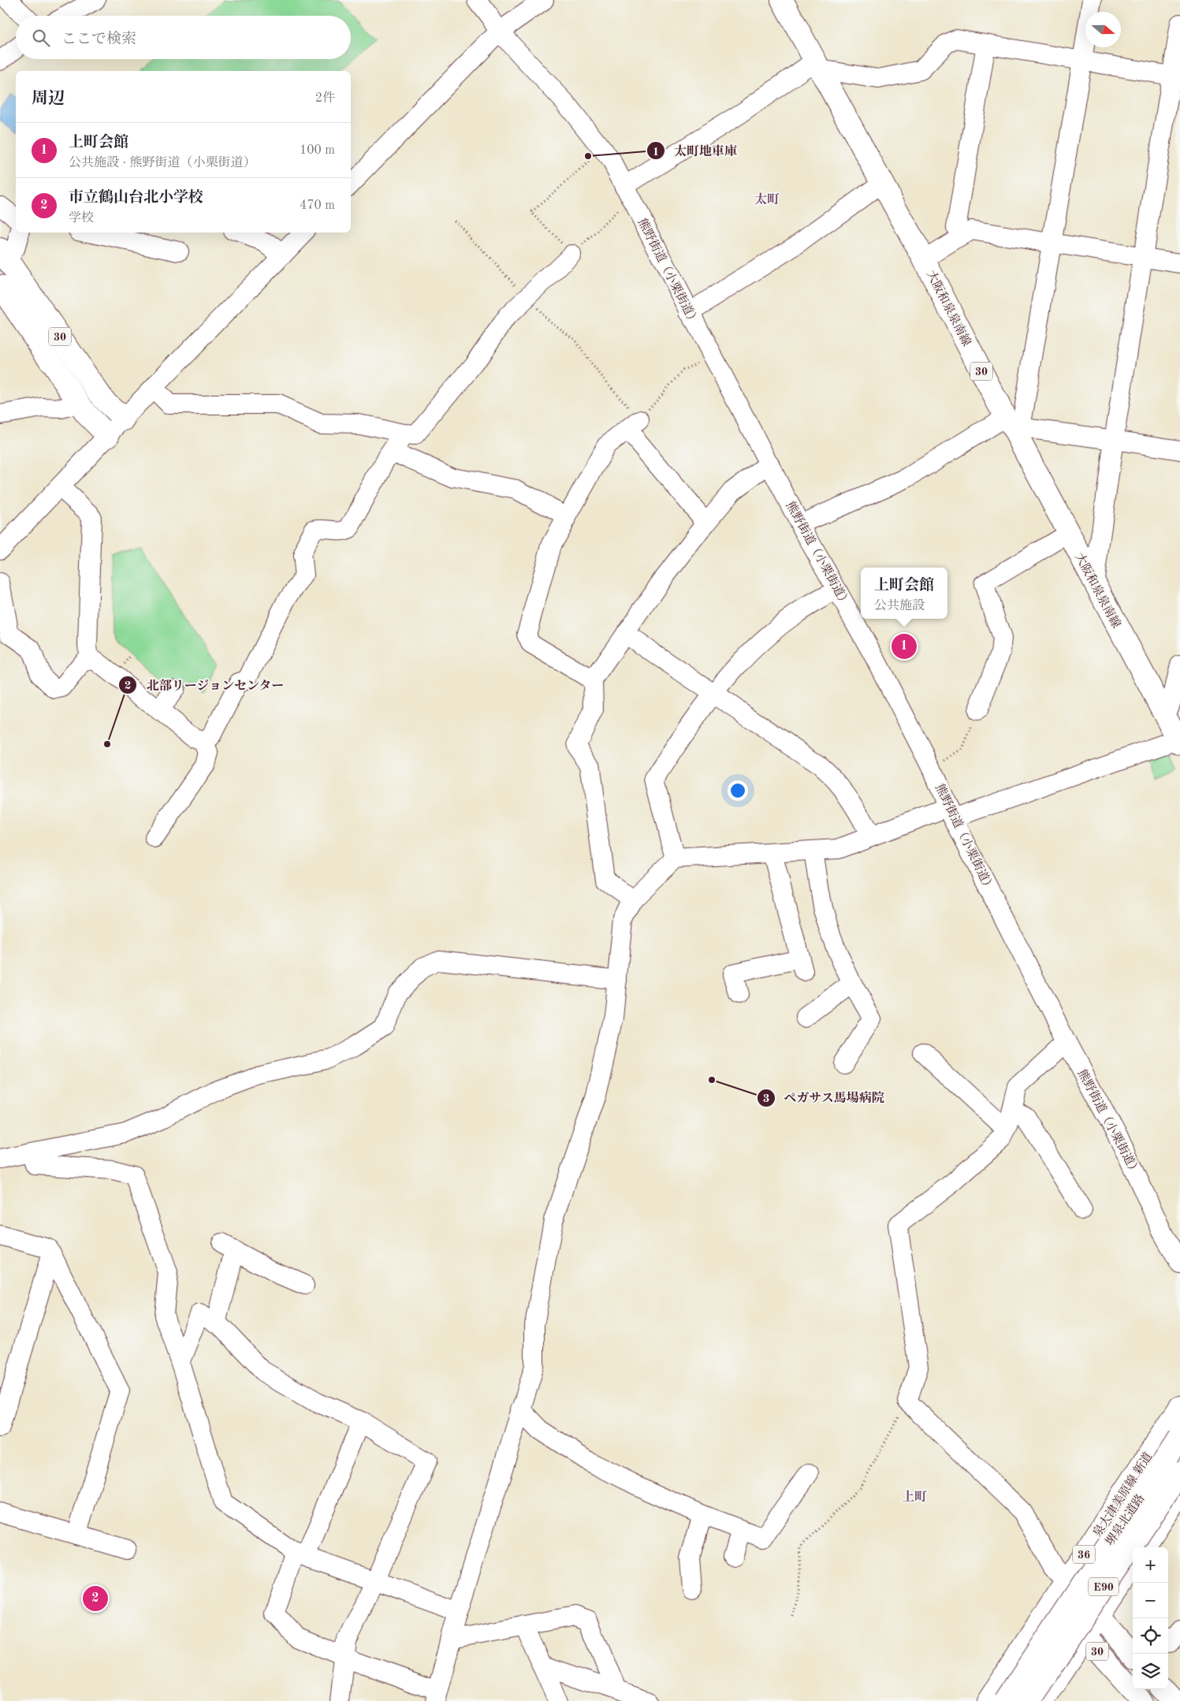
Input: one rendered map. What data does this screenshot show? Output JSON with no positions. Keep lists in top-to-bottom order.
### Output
{
  "streets": {
    "main road": [
      "大阪和泉泉南線",
      "30",
      "泉大津美原線 新道",
      "堺泉北道路",
      "36",
      "E90"
    ],
    "street": ["熊野街道（小栗街道）"]
  },
  "crossings": [
    ["30", "泉大津美原線 新道"]
  ],
  "districts": ["太町", "上町"],
  "places": ["太町地車庫", "北部リージョンセンター", "ペガサス馬場病院"],
  "north": "right",
  "page": {
    "search": "ここで検索",
    "heading": ["周辺", "2件"],
    "list": [
      {
        "mark": "1",
        "name": "上町会館",
        "note": "公共施設 · 熊野街道（小栗街道）",
        "value": "100 m"
      },
      {
        "mark": "2",
        "name": "市立鶴山台北小学校",
        "note": "学校",
        "value": "470 m"
      }
    ],
    "popup": ["上町会館", "公共施設"],
    "pins": ["1", "2"],
    "map_buttons": ["+", "−"]
  }
}
